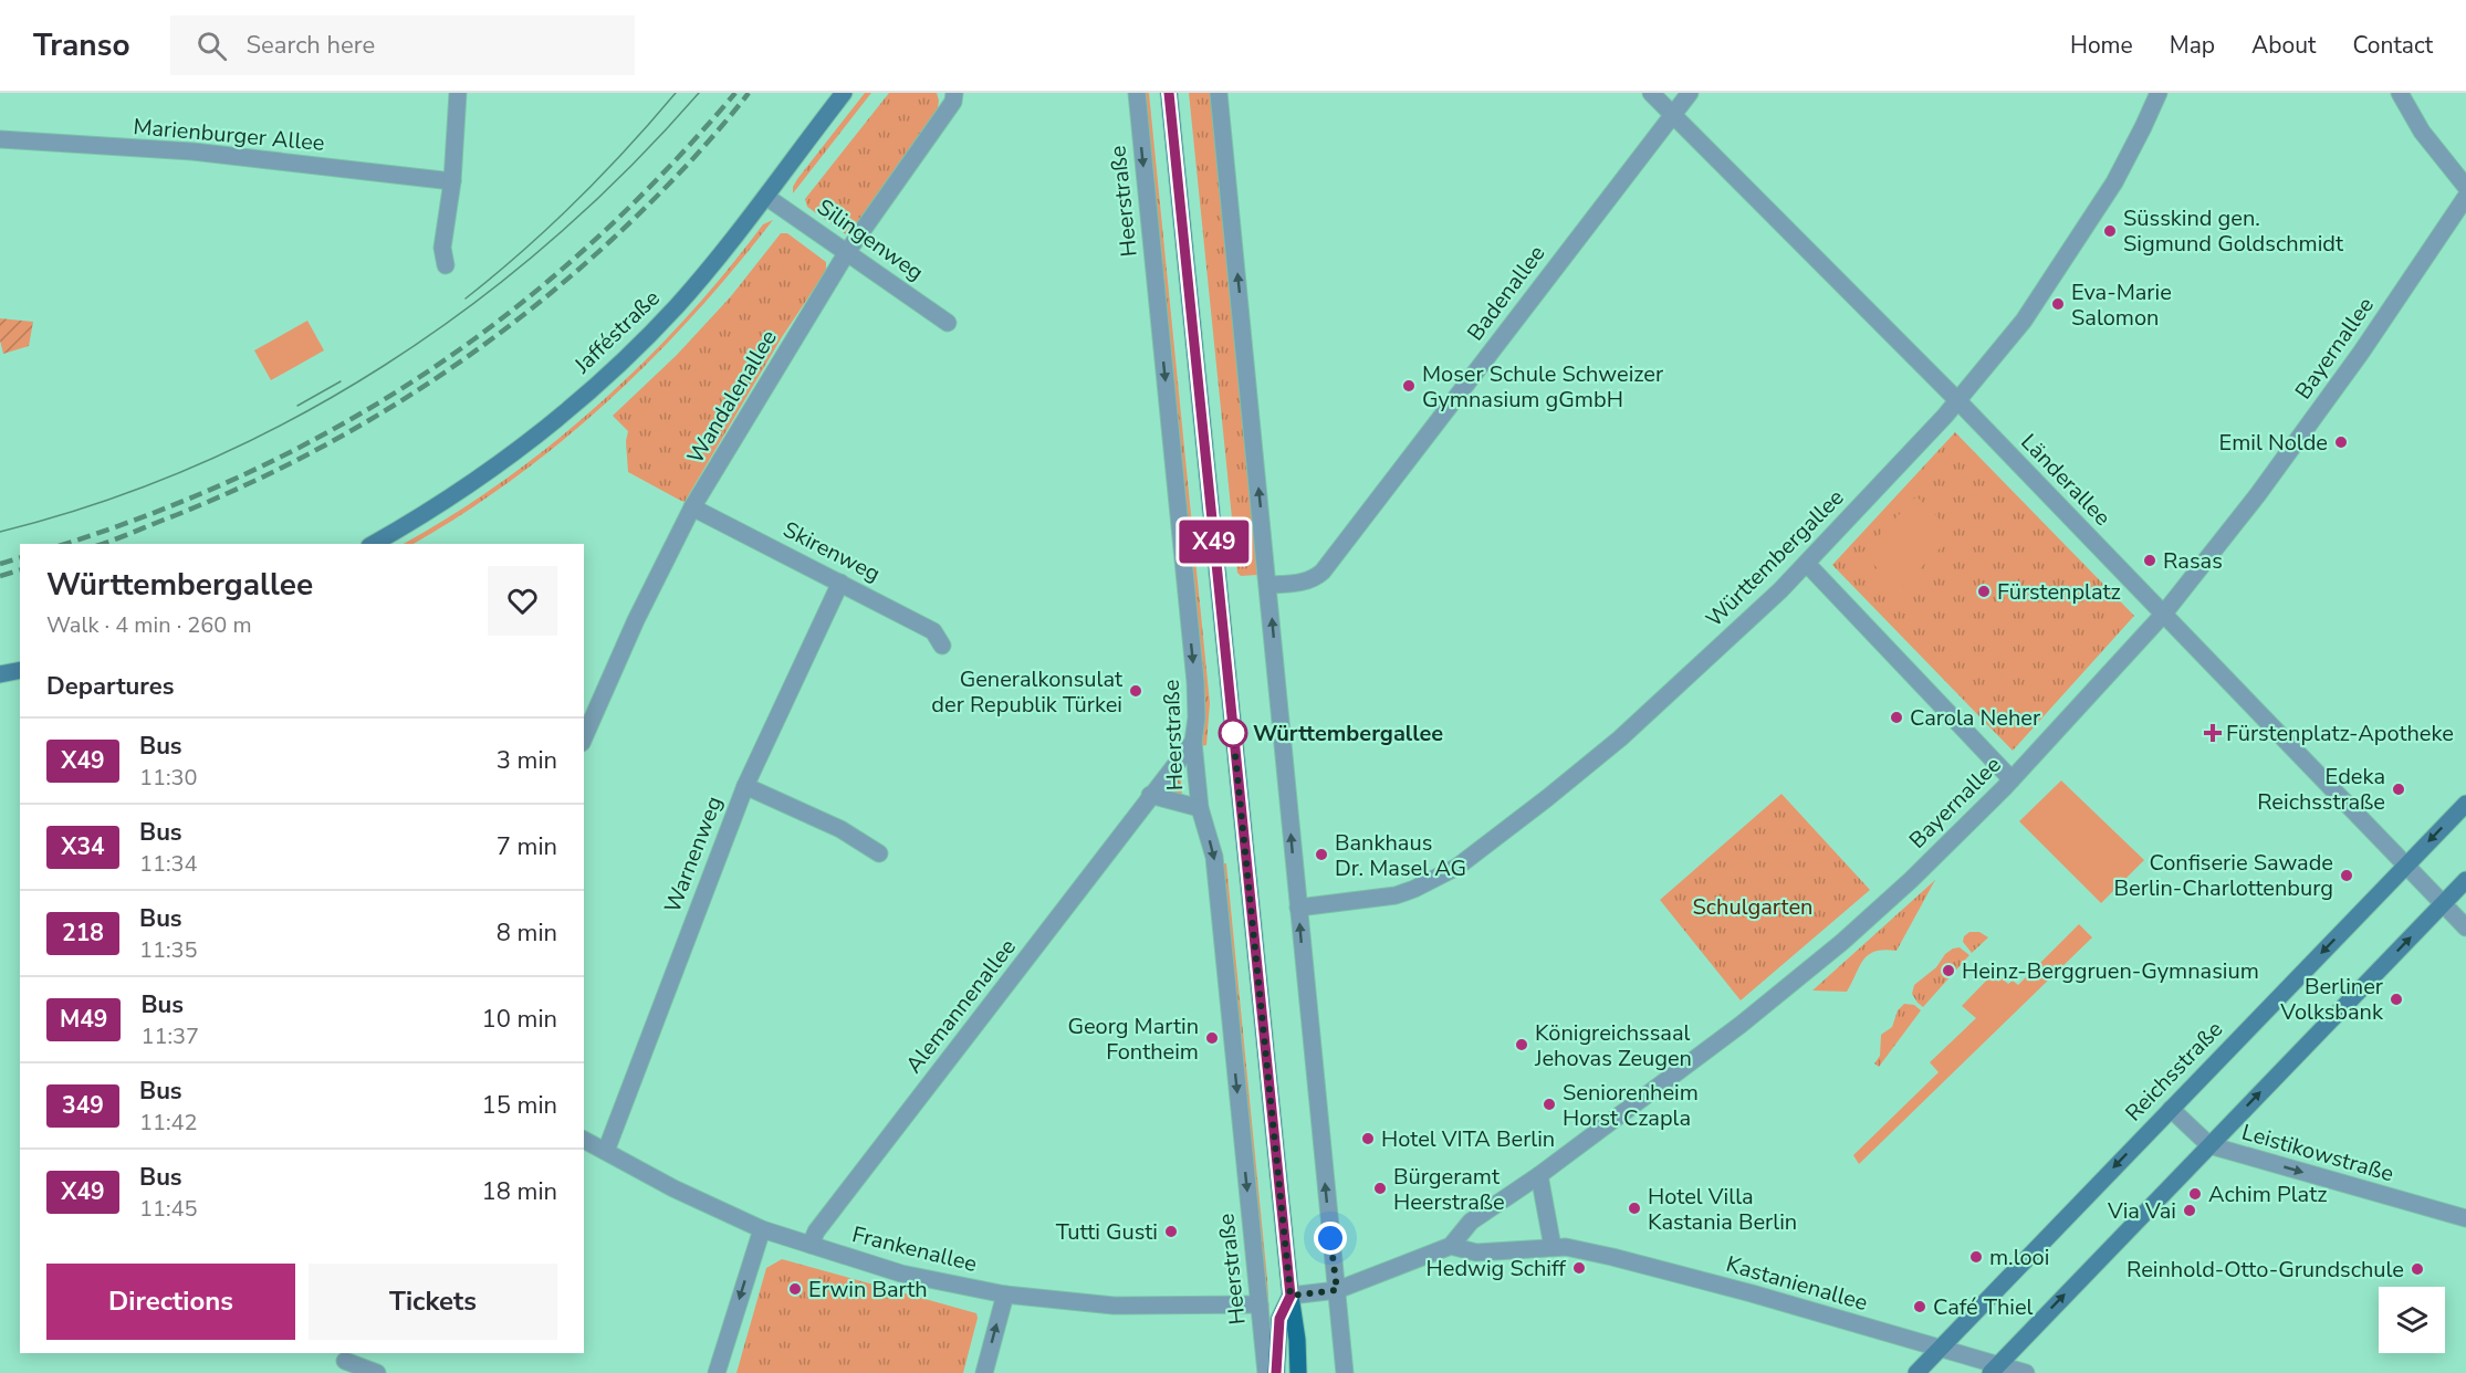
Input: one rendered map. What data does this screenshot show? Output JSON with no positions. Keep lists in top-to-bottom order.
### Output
{
  "streets": {
    "main road": ["Heerstraße", "Jafféstraße", "Reichsstraße"],
    "street": [
      "Marienburger Allee",
      "Silingenweg",
      "Badenallee",
      "Bayernallee",
      "Wandalenallee",
      "Länderallee",
      "Skirenweg",
      "Württembergallee",
      "Warnenweg",
      "Alemannenallee",
      "Leistikowstraße",
      "Frankenallee",
      "Kastanienallee"
    ]
  },
  "crossings": [
    ["Heerstraße", "Alemannenallee"],
    ["Heerstraße", "Frankenallee"],
    ["Silingenweg", "Jafféstraße"],
    ["Silingenweg", "Wandalenallee"],
    ["Badenallee", "Länderallee"],
    ["Bayernallee", "Länderallee"],
    ["Bayernallee", "Kastanienallee"],
    ["Wandalenallee", "Skirenweg"],
    ["Länderallee", "Württembergallee"],
    ["Länderallee", "Reichsstraße"],
    ["Skirenweg", "Warnenweg"],
    ["Warnenweg", "Frankenallee"],
    ["Alemannenallee", "Frankenallee"],
    ["Reichsstraße", "Leistikowstraße"],
    ["Reichsstraße", "Kastanienallee"]
  ],
  "one_way": ["Leistikowstraße"],
  "parks": ["Schulgarten"],
  "places": {
    "other": [
      "Süsskind gen. Sigmund Goldschmidt",
      "Eva-Marie Salomon",
      "Moser Schule Schweizer Gymnasium gGmbH",
      "Emil Nolde",
      "Rasas",
      "Fürstenplatz",
      "Generalkonsulat der Republik Türkei",
      "Carola Neher",
      "Württembergallee",
      "Edeka Reichsstraße",
      "Bankhaus Dr. Masel AG",
      "Confiserie Sawade Berlin-Charlottenburg",
      "Heinz-Berggruen-Gymnasium",
      "Berliner Volksbank",
      "Georg Martin Fontheim",
      "Königreichssaal Jehovas Zeugen",
      "Seniorenheim Horst Czapla",
      "Hotel VITA Berlin",
      "Bürgeramt Heerstraße",
      "Achim Platz",
      "Hotel Villa Kastania Berlin",
      "Via Vai",
      "Tutti Gusti",
      "m.looi",
      "Hedwig Schiff",
      "Reinhold-Otto-Grundschule",
      "Erwin Barth",
      "Café Thiel"
    ],
    "health": ["Fürstenplatz-Apotheke"]
  },
  "lines": ["bus line X49"],
  "page": {
    "header": "Transo",
    "search": "Search here",
    "nav": [
      "Home",
      "Map",
      "About",
      "Contact"
    ],
    "on_map": "X49",
    "heading": [
      ["Württembergallee", "Walk · 4 min · 260 m"],
      "Departures"
    ],
    "list": [
      {
        "mark": "X49",
        "name": "Bus",
        "note": "11:30",
        "value": "3 min"
      },
      {
        "mark": "X34",
        "name": "Bus",
        "note": "11:34",
        "value": "7 min"
      },
      {
        "mark": "218",
        "name": "Bus",
        "note": "11:35",
        "value": "8 min"
      },
      {
        "mark": "M49",
        "name": "Bus",
        "note": "11:37",
        "value": "10 min"
      },
      {
        "mark": "349",
        "name": "Bus",
        "note": "11:42",
        "value": "15 min"
      },
      {
        "mark": "X49",
        "name": "Bus",
        "note": "11:45",
        "value": "18 min"
      }
    ],
    "buttons": ["Directions", "Tickets"]
  }
}
